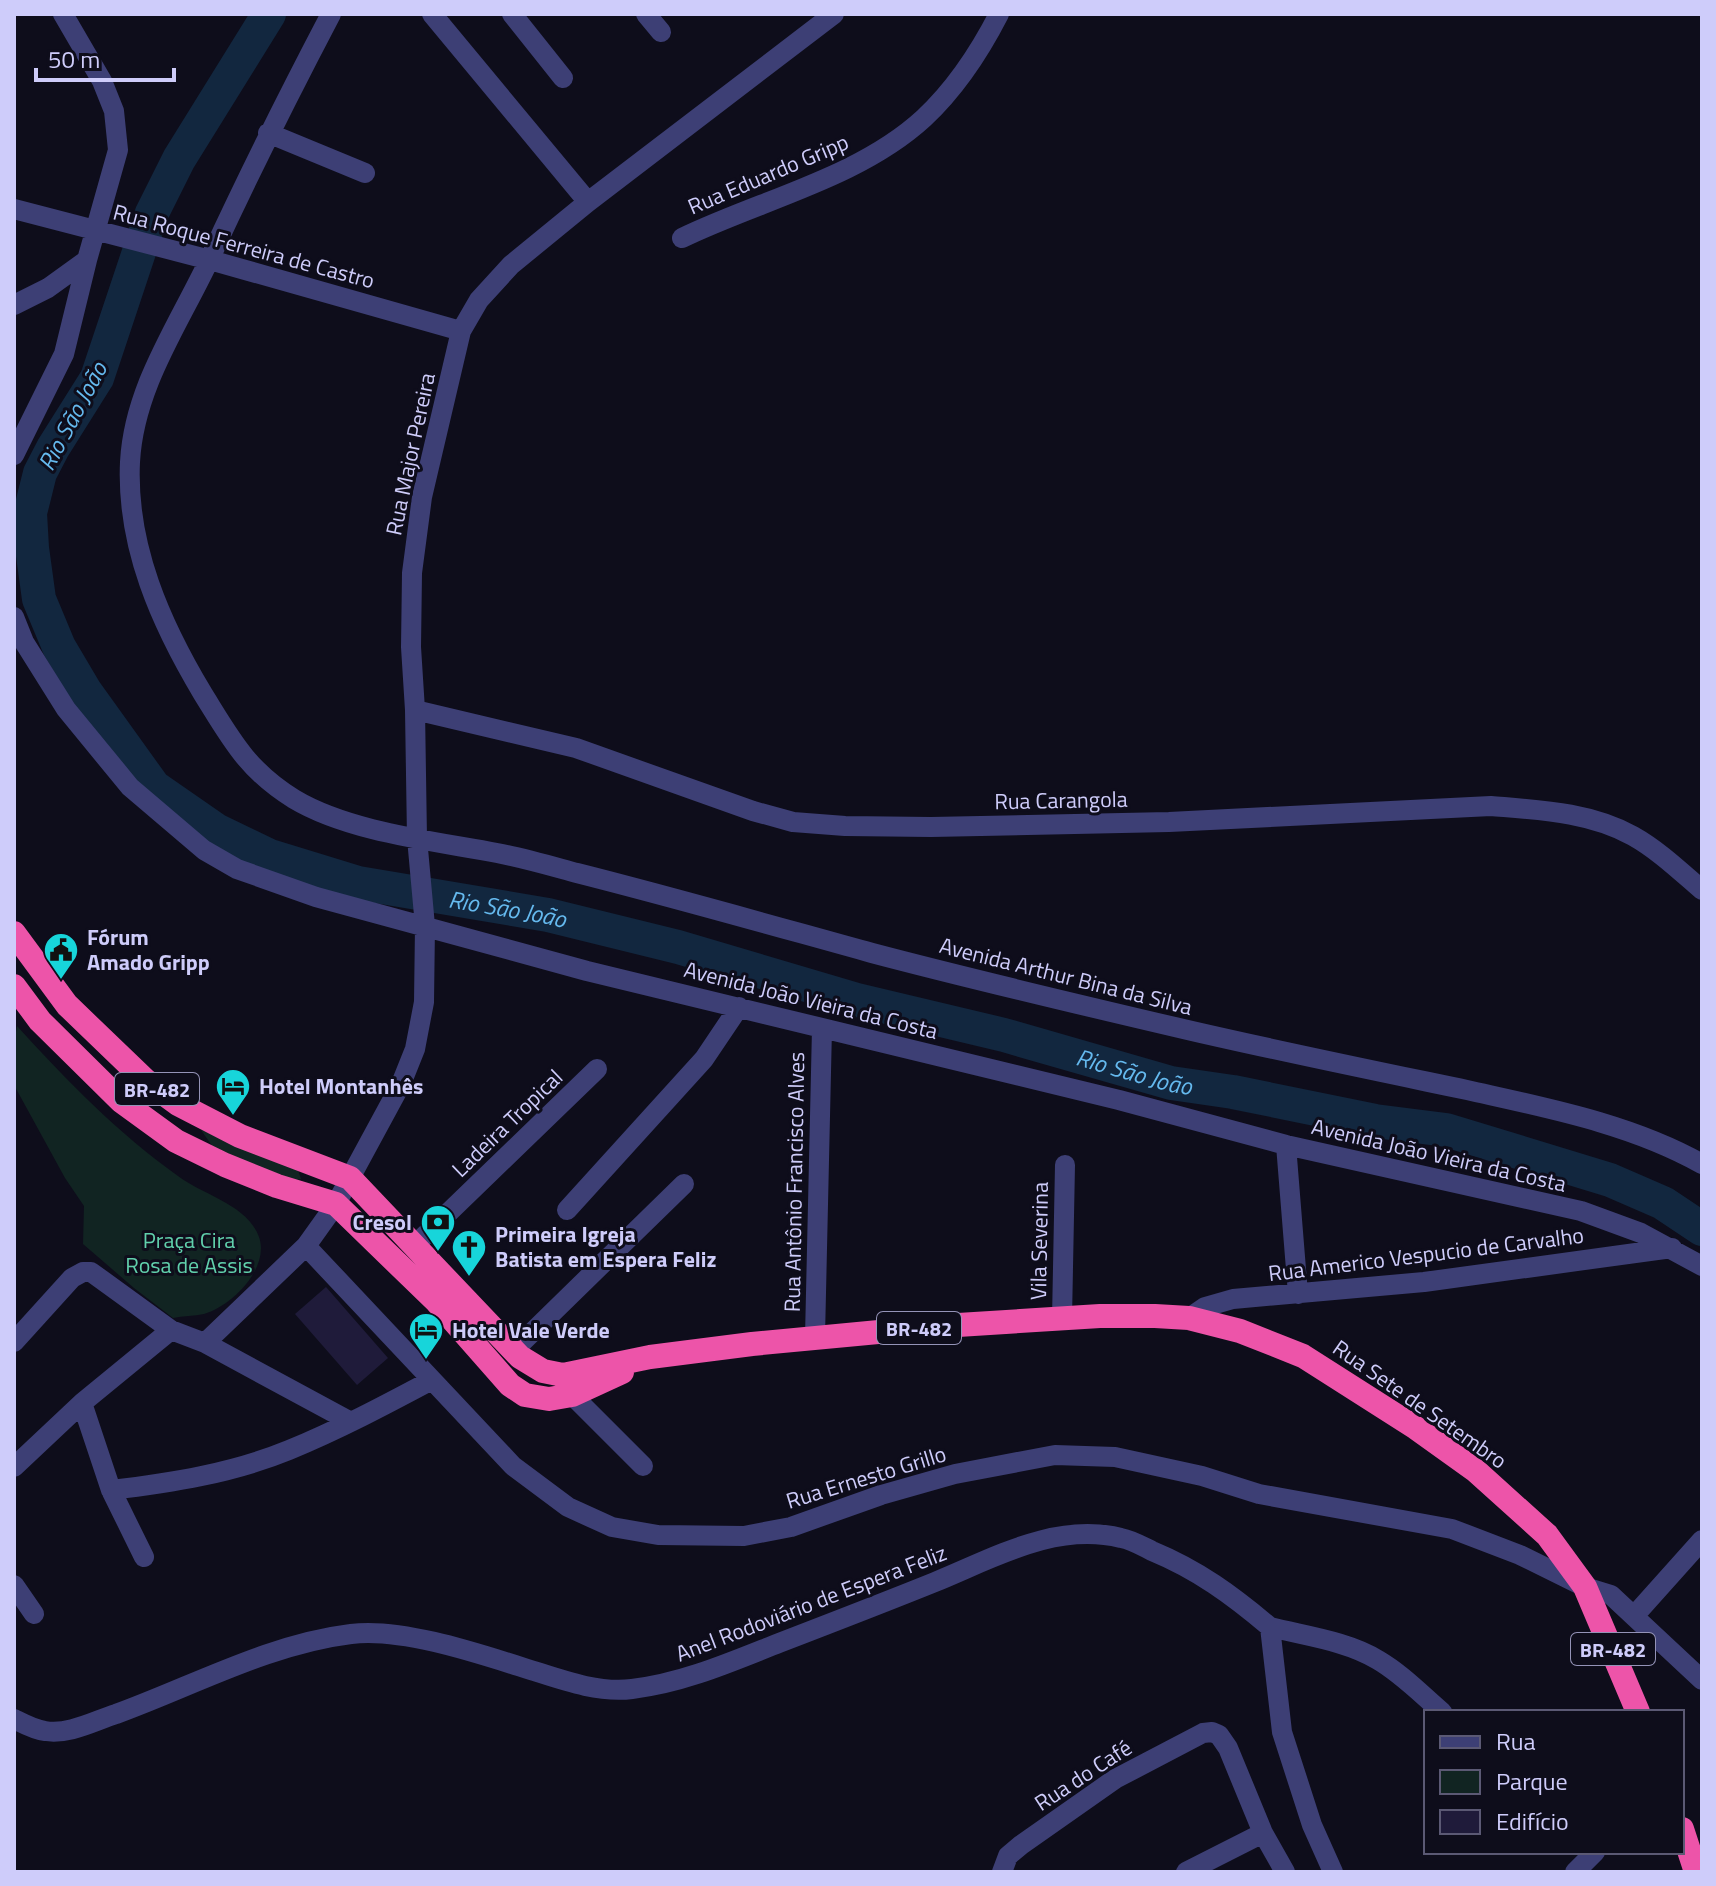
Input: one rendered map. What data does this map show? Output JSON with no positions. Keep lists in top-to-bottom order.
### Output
{
  "streets": {
    "highway": ["BR-482", "Rua Sete de Setembro"],
    "street": [
      "Rua Eduardo Gripp",
      "Rua Roque Ferreira de Castro",
      "Rua Major Pereira",
      "Rua Carangola",
      "Avenida Arthur Bina da Silva",
      "Avenida João Vieira da Costa",
      "Ladeira Tropical",
      "Rua Antônio Francisco Alves",
      "Vila Severina",
      "Rua Americo Vespucio de Carvalho",
      "Rua Ernesto Grillo",
      "Anel Rodoviário de Espera Feliz",
      "Rua do Café"
    ]
  },
  "crossings": [
    ["Rua Roque Ferreira de Castro", "Rua Major Pereira"],
    ["Rua Roque Ferreira de Castro", "Avenida Arthur Bina da Silva"],
    ["Rua Major Pereira", "Rua Carangola"],
    ["Rua Major Pereira", "Avenida Arthur Bina da Silva"],
    ["Rua Major Pereira", "Avenida João Vieira da Costa"],
    ["Rua Major Pereira", "BR-482"],
    ["Avenida João Vieira da Costa", "Rua Antônio Francisco Alves"],
    ["Avenida João Vieira da Costa", "Rua Americo Vespucio de Carvalho"],
    ["BR-482", "Ladeira Tropical"],
    ["BR-482", "Rua Antônio Francisco Alves"],
    ["BR-482", "Vila Severina"],
    ["BR-482", "Rua Americo Vespucio de Carvalho"],
    ["BR-482", "Rua Sete de Setembro"],
    ["BR-482", "Rua Ernesto Grillo"],
    ["Rua Americo Vespucio de Carvalho", "Rua Sete de Setembro"],
    ["Rua Sete de Setembro", "Rua Ernesto Grillo"]
  ],
  "water": ["Rio São João"],
  "parks": ["Praça Cira Rosa de Assis"],
  "places": {
    "public building": ["Fórum Amado Gripp"],
    "hotel": ["Hotel Montanhês", "Hotel Vale Verde"],
    "bank": ["Cresol"],
    "church": ["Primeira Igreja Batista em Espera Feliz"]
  },
  "legend": ["Rua", "Parque", "Edifício"],
  "scale_bar": "50 m"
}
